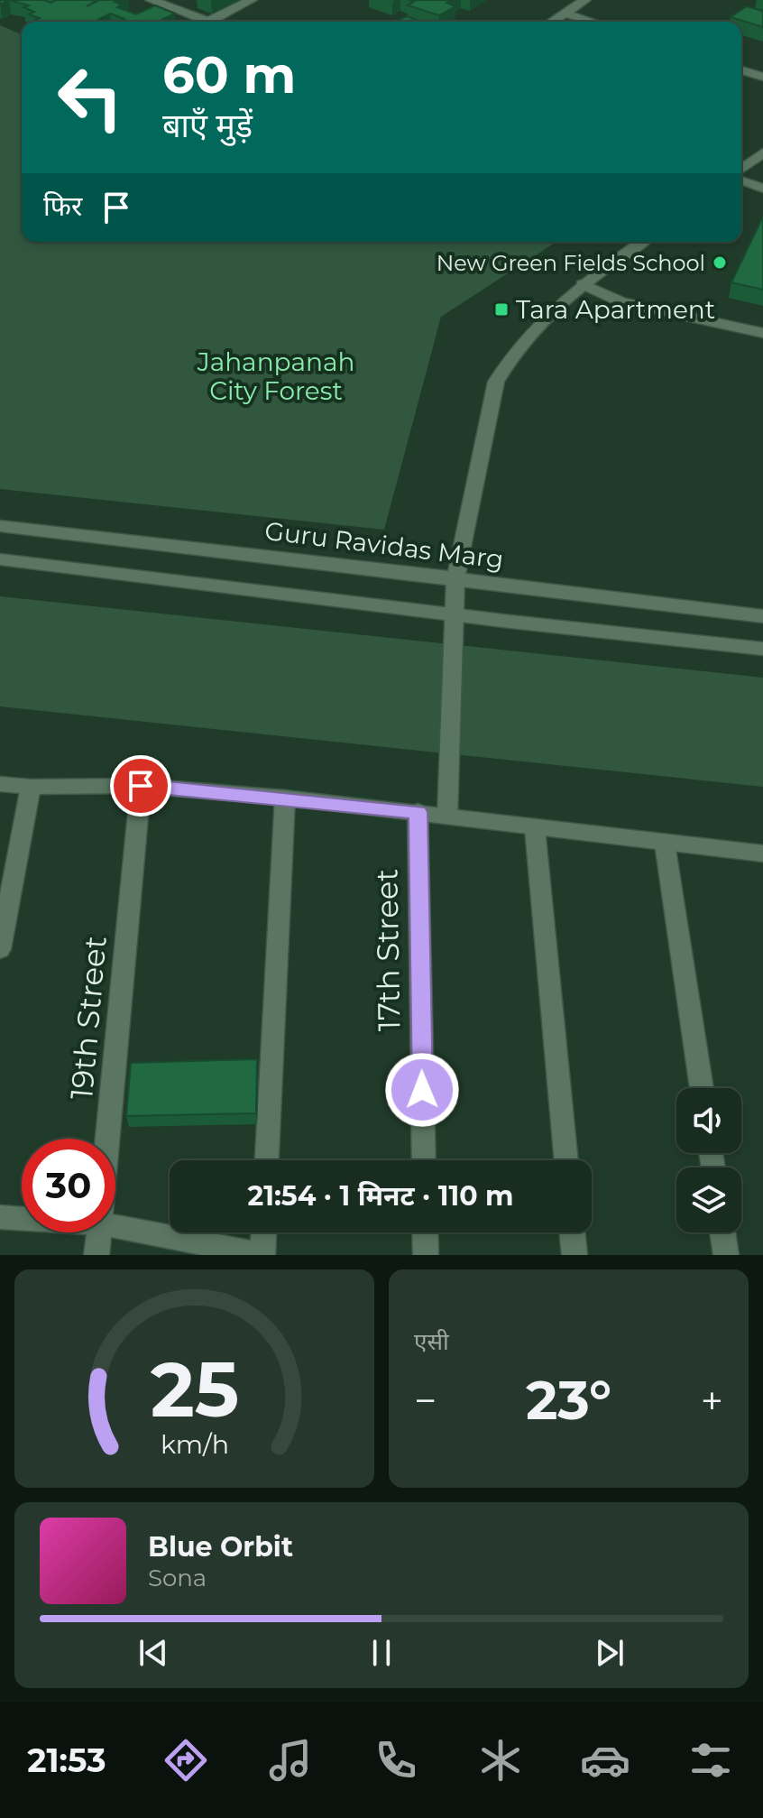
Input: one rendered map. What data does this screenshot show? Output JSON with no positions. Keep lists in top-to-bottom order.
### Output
{
  "streets": {
    "street": ["Guru Ravidas Marg", "17th Street", "19th Street"]
  },
  "parks": ["Jahanpanah City Forest"],
  "places": {
    "other": ["New Green Fields School"],
    "transit": ["Tara Apartment"]
  },
  "page": {
    "turn": ["60 m", "बाएँ मुड़ें"],
    "then": "फिर",
    "limit": "30",
    "trip": "21:54 · 1 मिनट · 110 m",
    "tile": "एसी",
    "heat": ["−", "23°", "+"],
    "song": ["Blue Orbit", "Sona"],
    "tabs": "21:53",
    "gauge": ["25", "km/h"]
  }
}
